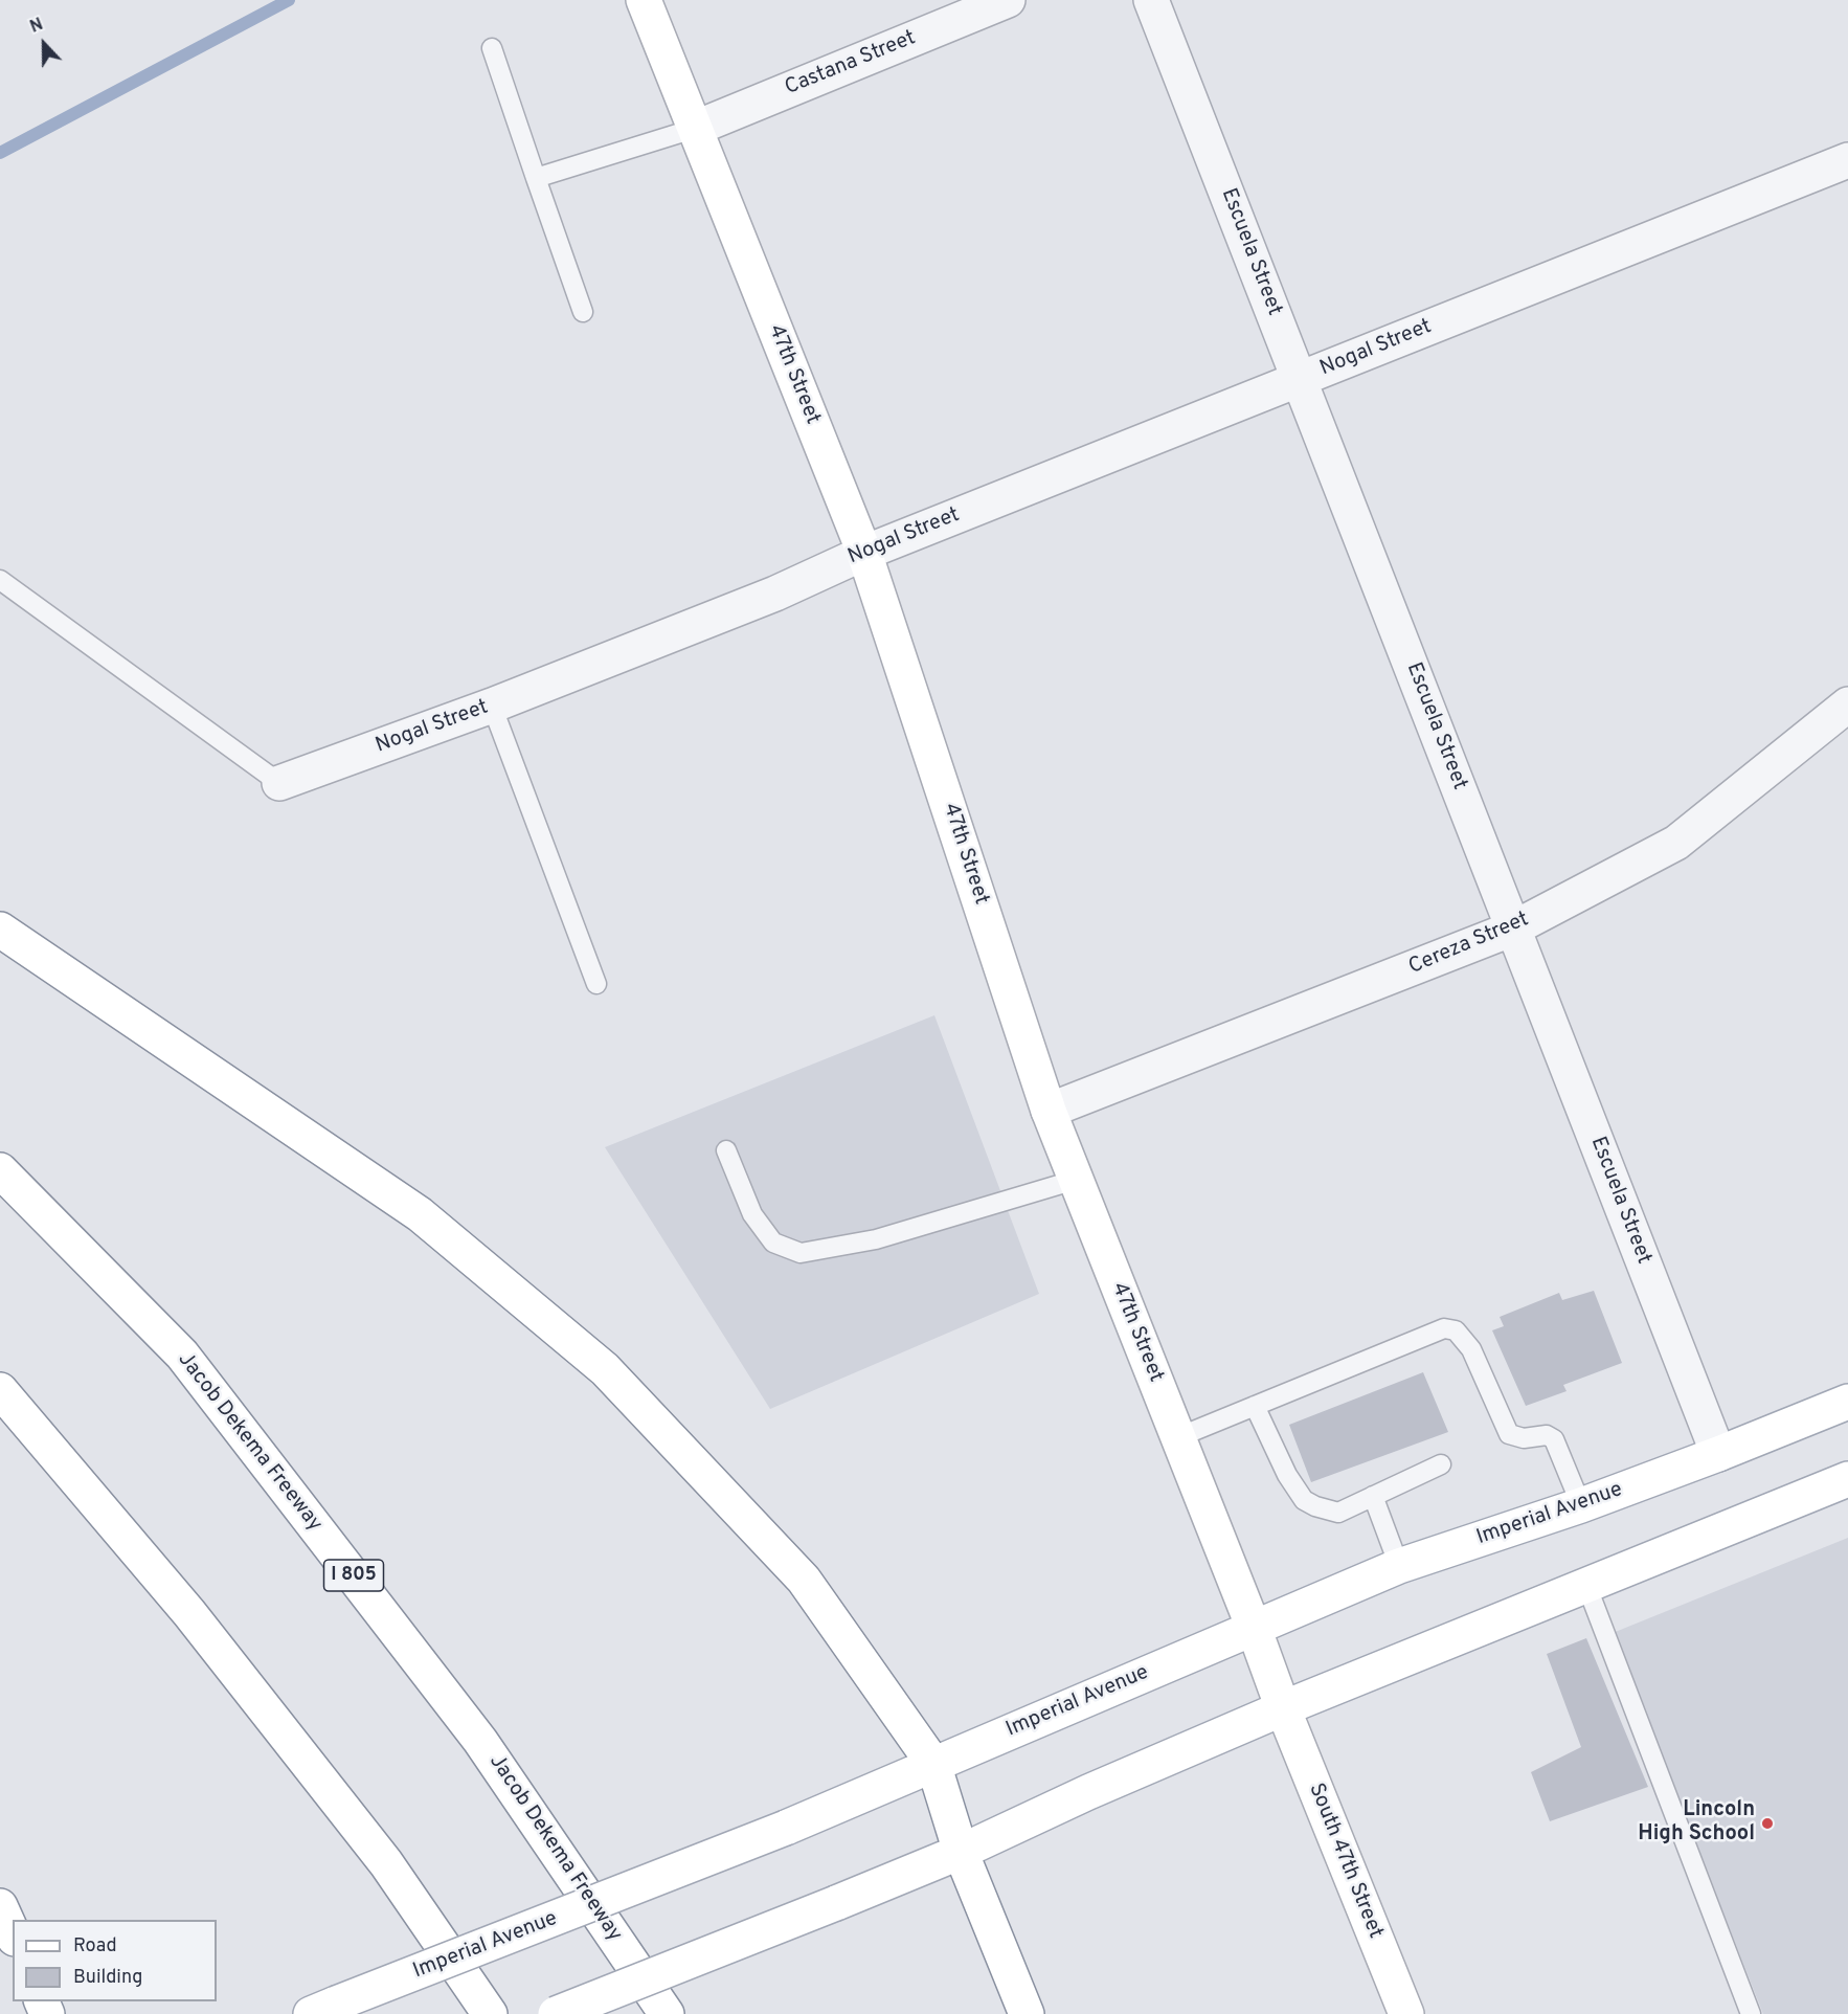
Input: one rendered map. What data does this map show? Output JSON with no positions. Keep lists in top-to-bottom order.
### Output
{
  "streets": {
    "main road": [
      "47th Street",
      "Jacob Dekema Freeway",
      "Imperial Avenue",
      "I 805",
      "South 47th Street"
    ],
    "street": [
      "Castana Street",
      "Escuela Street",
      "Nogal Street",
      "Cereza Street"
    ]
  },
  "crossings": [
    ["Castana Street", "47th Street"],
    ["Escuela Street", "Nogal Street"],
    ["Escuela Street", "Cereza Street"],
    ["Escuela Street", "Imperial Avenue"],
    ["Nogal Street", "47th Street"],
    ["47th Street", "Cereza Street"],
    ["47th Street", "Imperial Avenue"],
    ["47th Street", "South 47th Street"]
  ],
  "places": ["Lincoln High School"],
  "legend": ["Road", "Building"],
  "north": "top"
}
